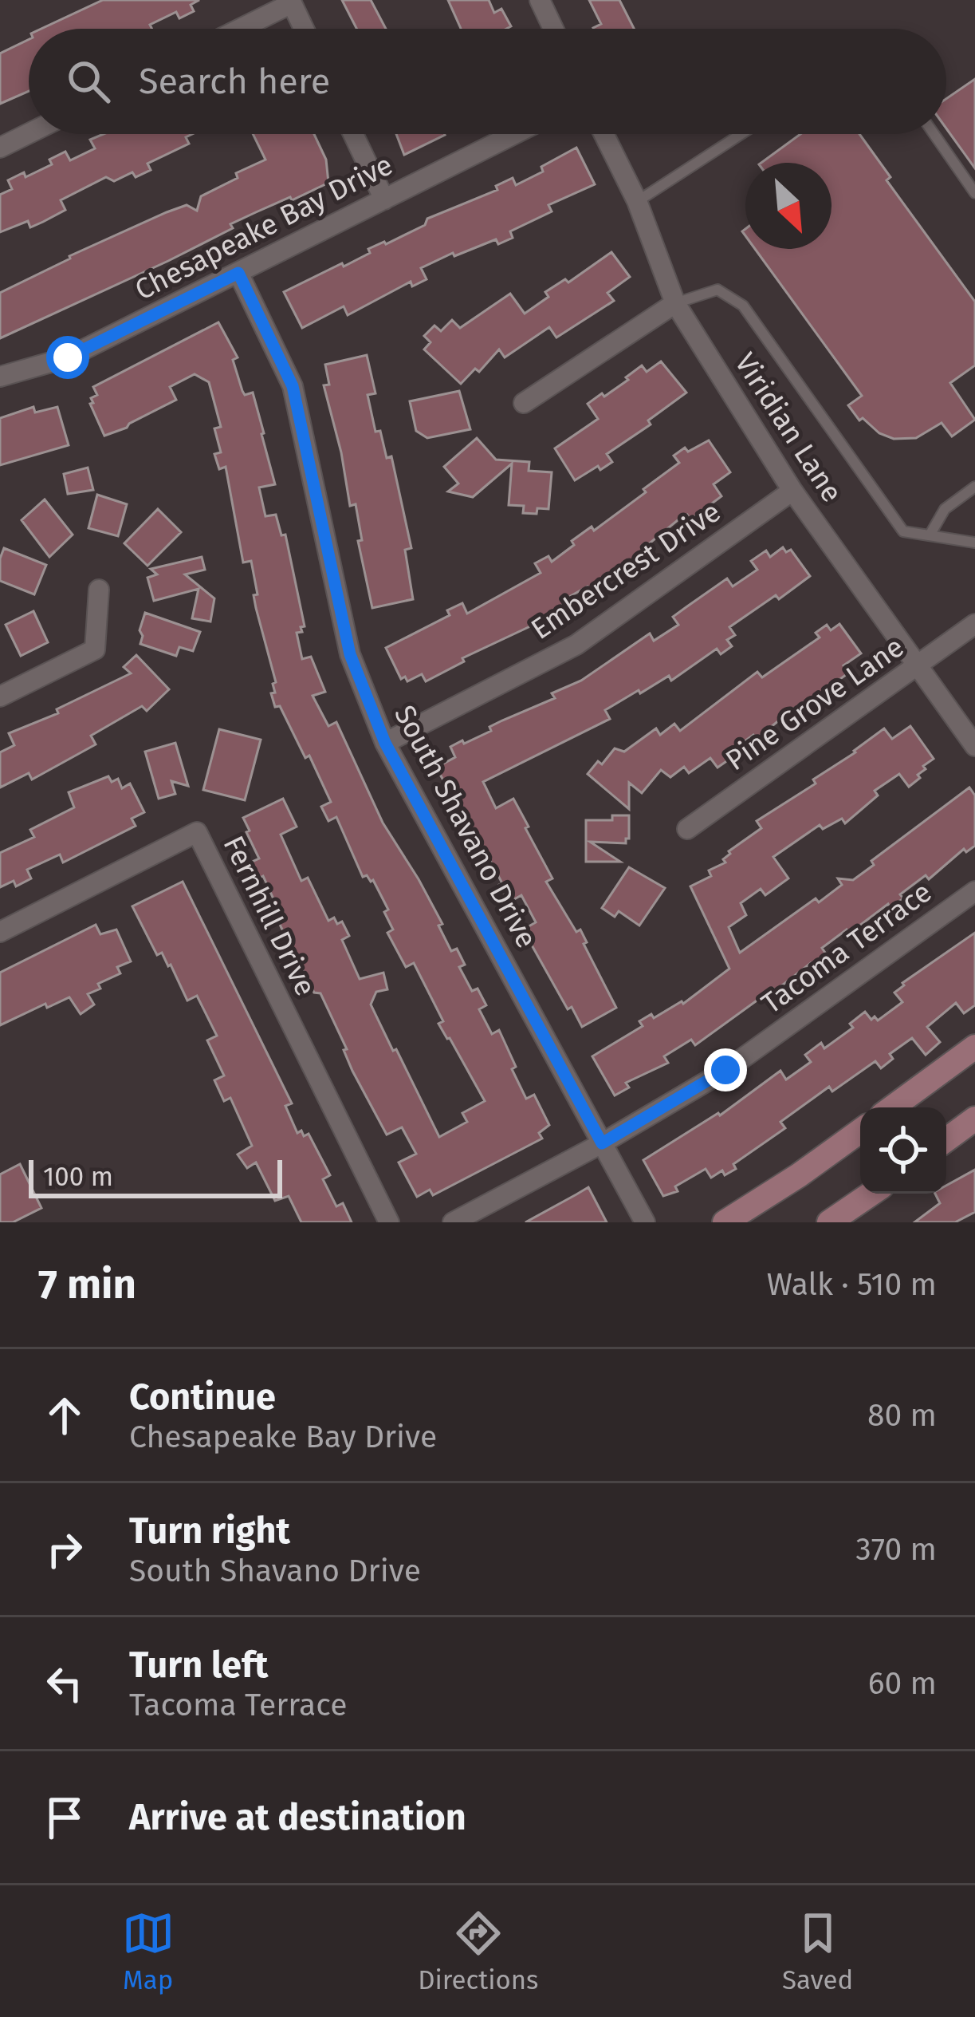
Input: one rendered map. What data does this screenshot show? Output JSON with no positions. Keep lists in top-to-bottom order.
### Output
{
  "streets": {
    "street": [
      "Chesapeake Bay Drive",
      "Viridian Lane",
      "Embercrest Drive",
      "Pine Grove Lane",
      "South Shavano Drive",
      "Fernhill Drive",
      "Tacoma Terrace"
    ]
  },
  "crossings": [
    ["Chesapeake Bay Drive", "South Shavano Drive"],
    ["Viridian Lane", "Embercrest Drive"],
    ["Viridian Lane", "Pine Grove Lane"],
    ["Embercrest Drive", "South Shavano Drive"],
    ["South Shavano Drive", "Tacoma Terrace"]
  ],
  "scale_bar": "100 m",
  "north": "bottom right",
  "page": {
    "search": "Search here",
    "scale": "100 m",
    "heading": ["7 min", "Walk · 510 m"],
    "list": [
      ["Continue", "Chesapeake Bay Drive", "80 m"],
      ["Turn right", "South Shavano Drive", "370 m"],
      ["Turn left", "Tacoma Terrace", "60 m"],
      "Arrive at destination"
    ],
    "nav": ["Map", "Directions", "Saved"]
  }
}
